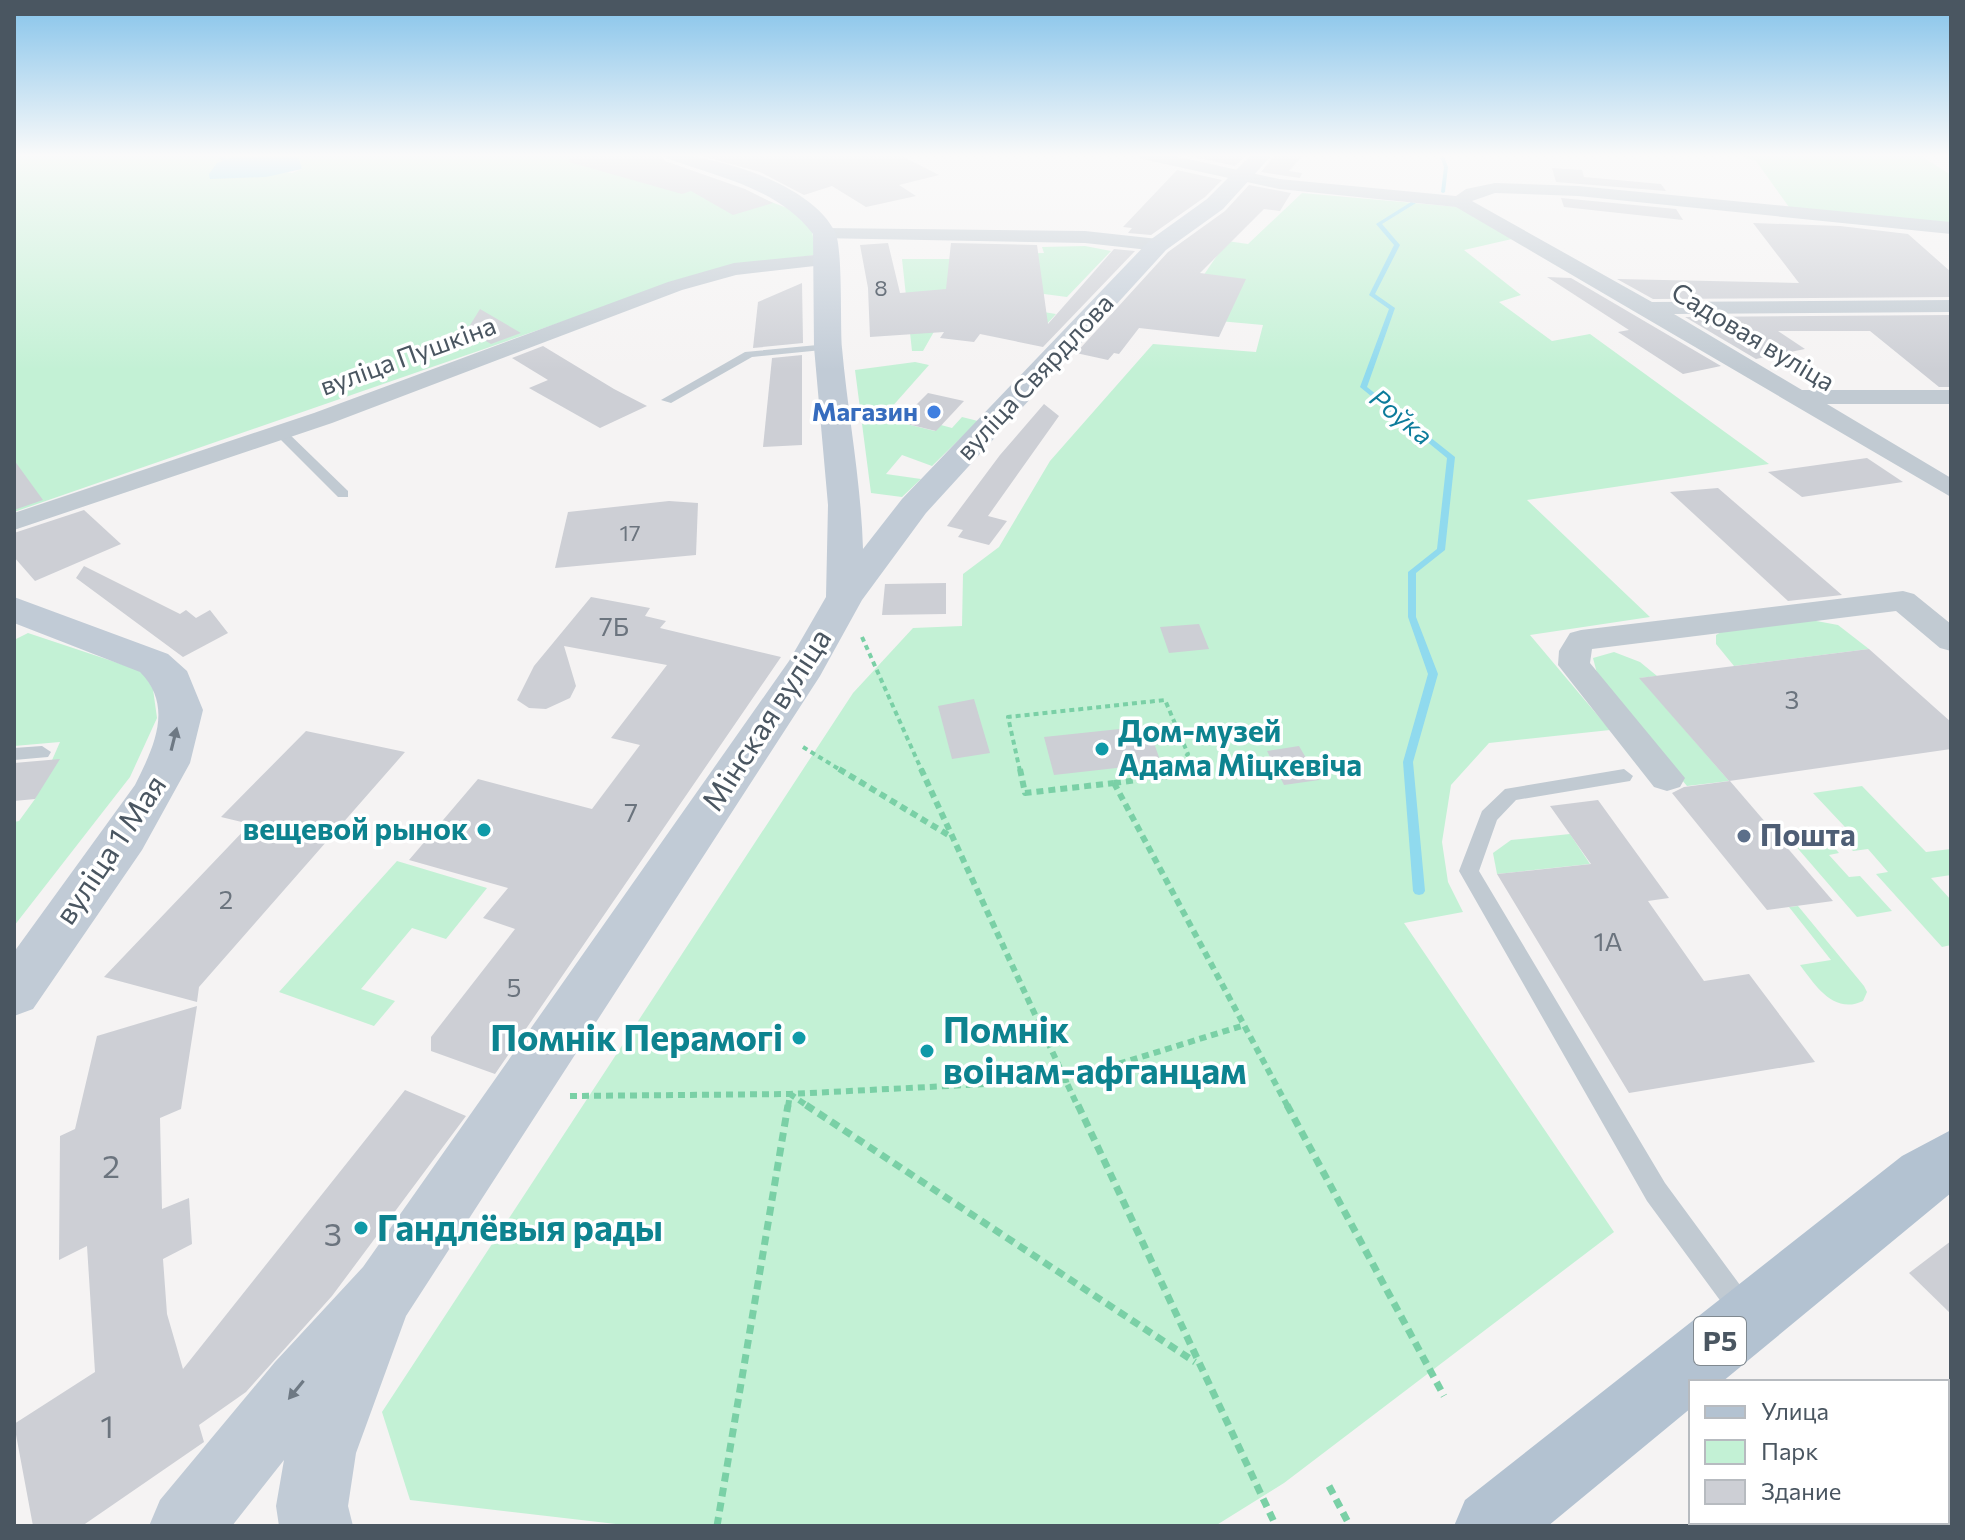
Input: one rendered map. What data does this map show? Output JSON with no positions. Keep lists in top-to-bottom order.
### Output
{
  "streets": {
    "main road": ["Р5"],
    "street": [
      "Садовая вуліца",
      "вуліца Пушкіна",
      "вуліца Свярдлова",
      "Мінская вуліца",
      "вуліца 1 Мая"
    ]
  },
  "crossings": [
    ["вуліца Пушкіна", "вуліца Свярдлова"],
    ["вуліца Пушкіна", "Мінская вуліца"],
    ["вуліца Свярдлова", "Мінская вуліца"]
  ],
  "water": ["Роўка"],
  "places": [
    "Магазин",
    "Дом-музей Адама Міцкевіча",
    "вещевой рынок",
    "Пошта",
    "Помнік Перамогі",
    "Помнік воінам-афганцам",
    "Гандлёвыя рады"
  ],
  "house_numbers": [
    "8",
    "17",
    "7Б",
    "3",
    "7",
    "2",
    "1А",
    "5",
    "2",
    "3",
    "1"
  ],
  "legend": ["Улица", "Парк", "Здание"]
}
